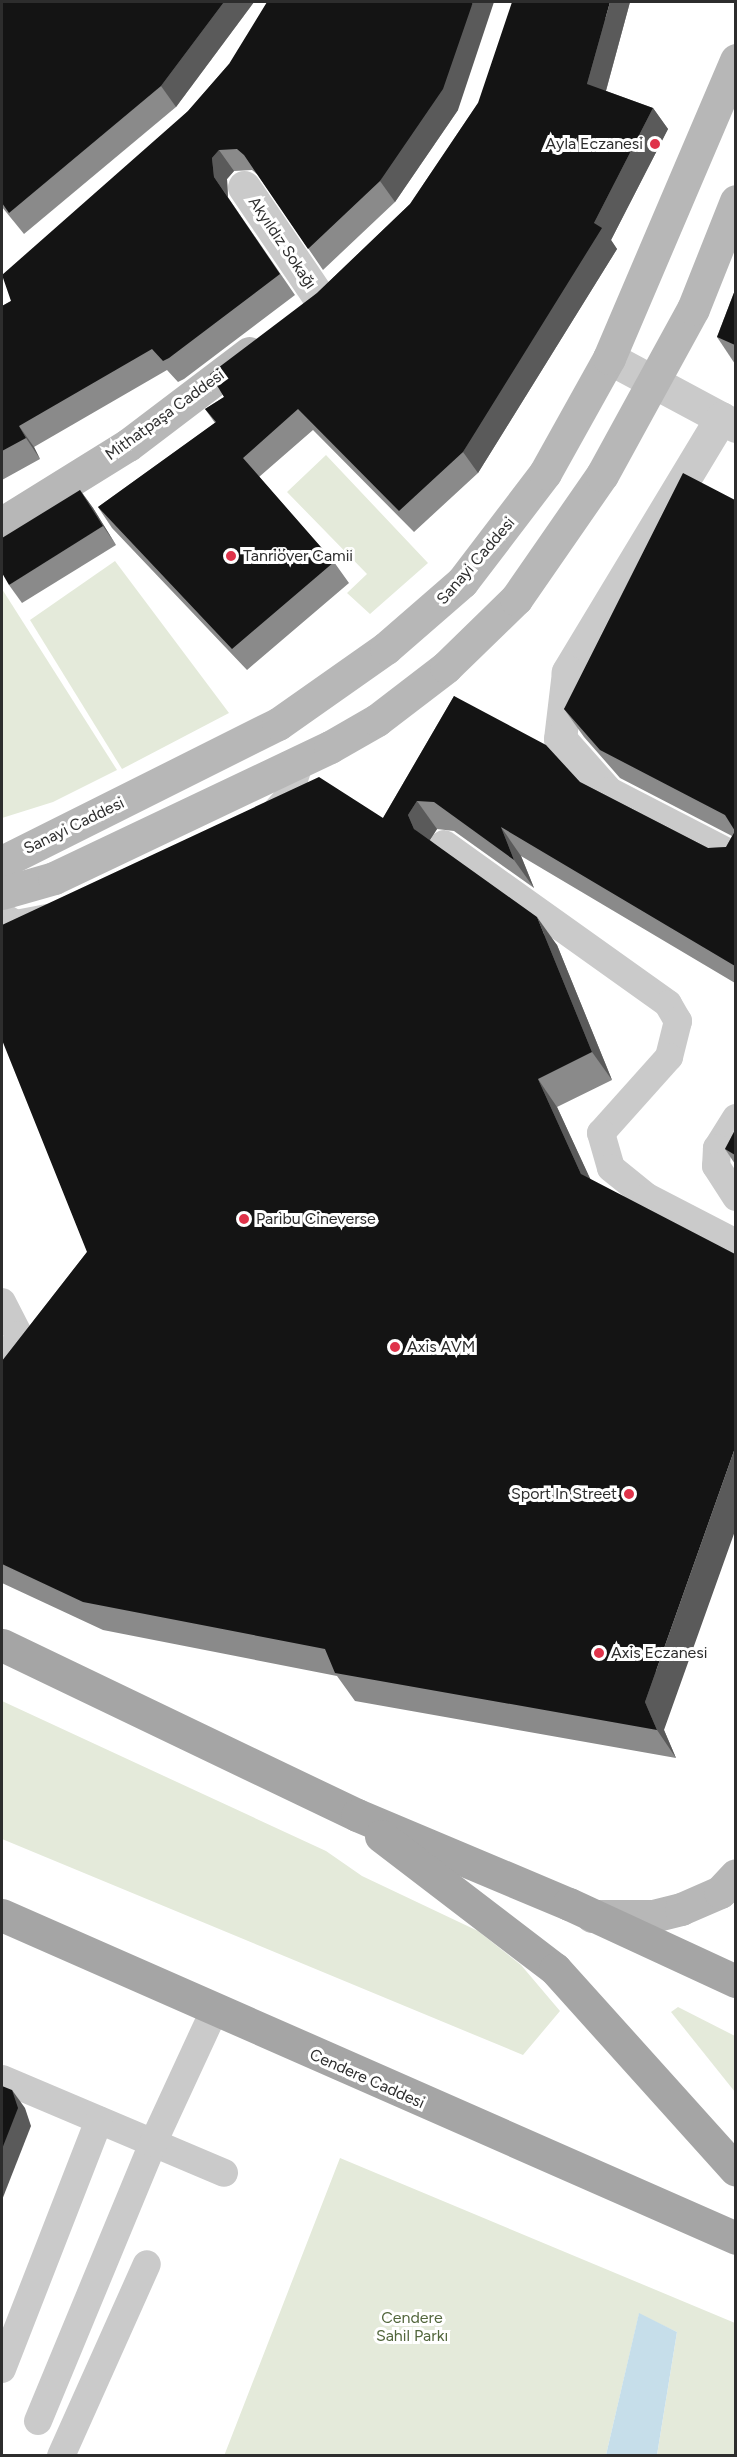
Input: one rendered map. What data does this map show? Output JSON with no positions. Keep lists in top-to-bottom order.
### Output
{
  "streets": {
    "main road": ["Mithatpaşa Caddesi", "Sanayi Caddesi", "Cendere Caddesi"],
    "street": ["Akyıldız Sokağı"]
  },
  "crossings": [
    ["Akyıldız Sokağı", "Mithatpaşa Caddesi"]
  ],
  "parks": ["Cendere Sahil Parkı"],
  "places": [
    "Ayla Eczanesi",
    "Tanriöver Camii",
    "Paribu Cineverse",
    "Axis AVM",
    "Sport In Street",
    "Axis Eczanesi"
  ]
}
